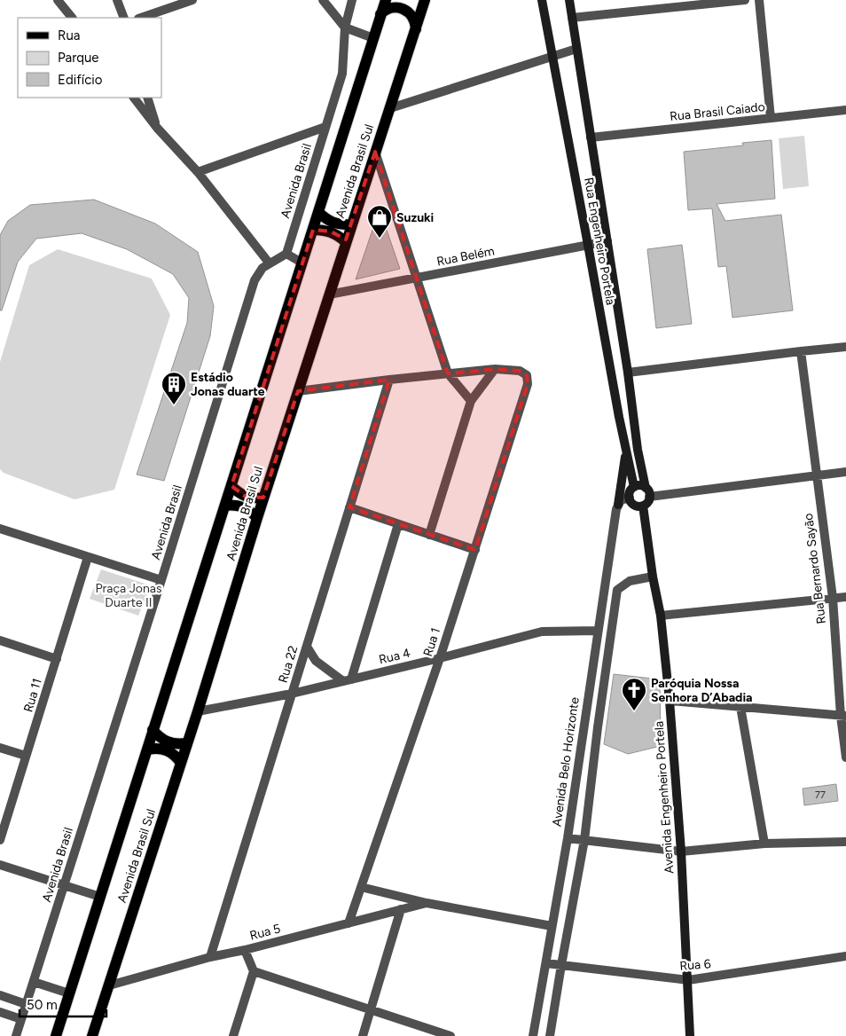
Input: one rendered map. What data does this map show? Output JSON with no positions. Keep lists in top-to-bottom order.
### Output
{
  "streets": {
    "main road": ["Avenida Brasil Sul"],
    "street": [
      "Rua Brasil Caiado",
      "Avenida Brasil",
      "Rua Engenheiro Portela",
      "Rua Belém",
      "Rua Bernardo Sayão",
      "Rua 1",
      "Rua 4",
      "Rua 22",
      "Rua 11",
      "Avenida Belo Horizonte",
      "Avenida Engenheiro Portela",
      "Rua 5",
      "Rua 6"
    ]
  },
  "crossings": [
    ["Rua Brasil Caiado", "Rua Engenheiro Portela"],
    ["Avenida Brasil Sul", "Rua Belém"],
    ["Avenida Brasil Sul", "Rua 4"],
    ["Avenida Brasil Sul", "Rua 5"],
    ["Rua Engenheiro Portela", "Rua Belém"],
    ["Rua Engenheiro Portela", "Avenida Engenheiro Portela"],
    ["Rua 1", "Rua 4"],
    ["Rua 1", "Rua 5"],
    ["Rua 4", "Rua 22"],
    ["Rua 4", "Avenida Belo Horizonte"],
    ["Rua 22", "Rua 5"],
    ["Avenida Belo Horizonte", "Rua 5"],
    ["Avenida Belo Horizonte", "Rua 6"],
    ["Avenida Engenheiro Portela", "Rua 6"]
  ],
  "parks": ["Praça Jonas Duarte II"],
  "places": {
    "shop": ["Suzuki"],
    "building": ["Estádio Jonas duarte"],
    "church": ["Paróquia Nossa Senhora D’Abadia"]
  },
  "house_numbers": ["77"],
  "legend": ["Rua", "Parque", "Edifício"],
  "scale_bar": "50 m"
}
